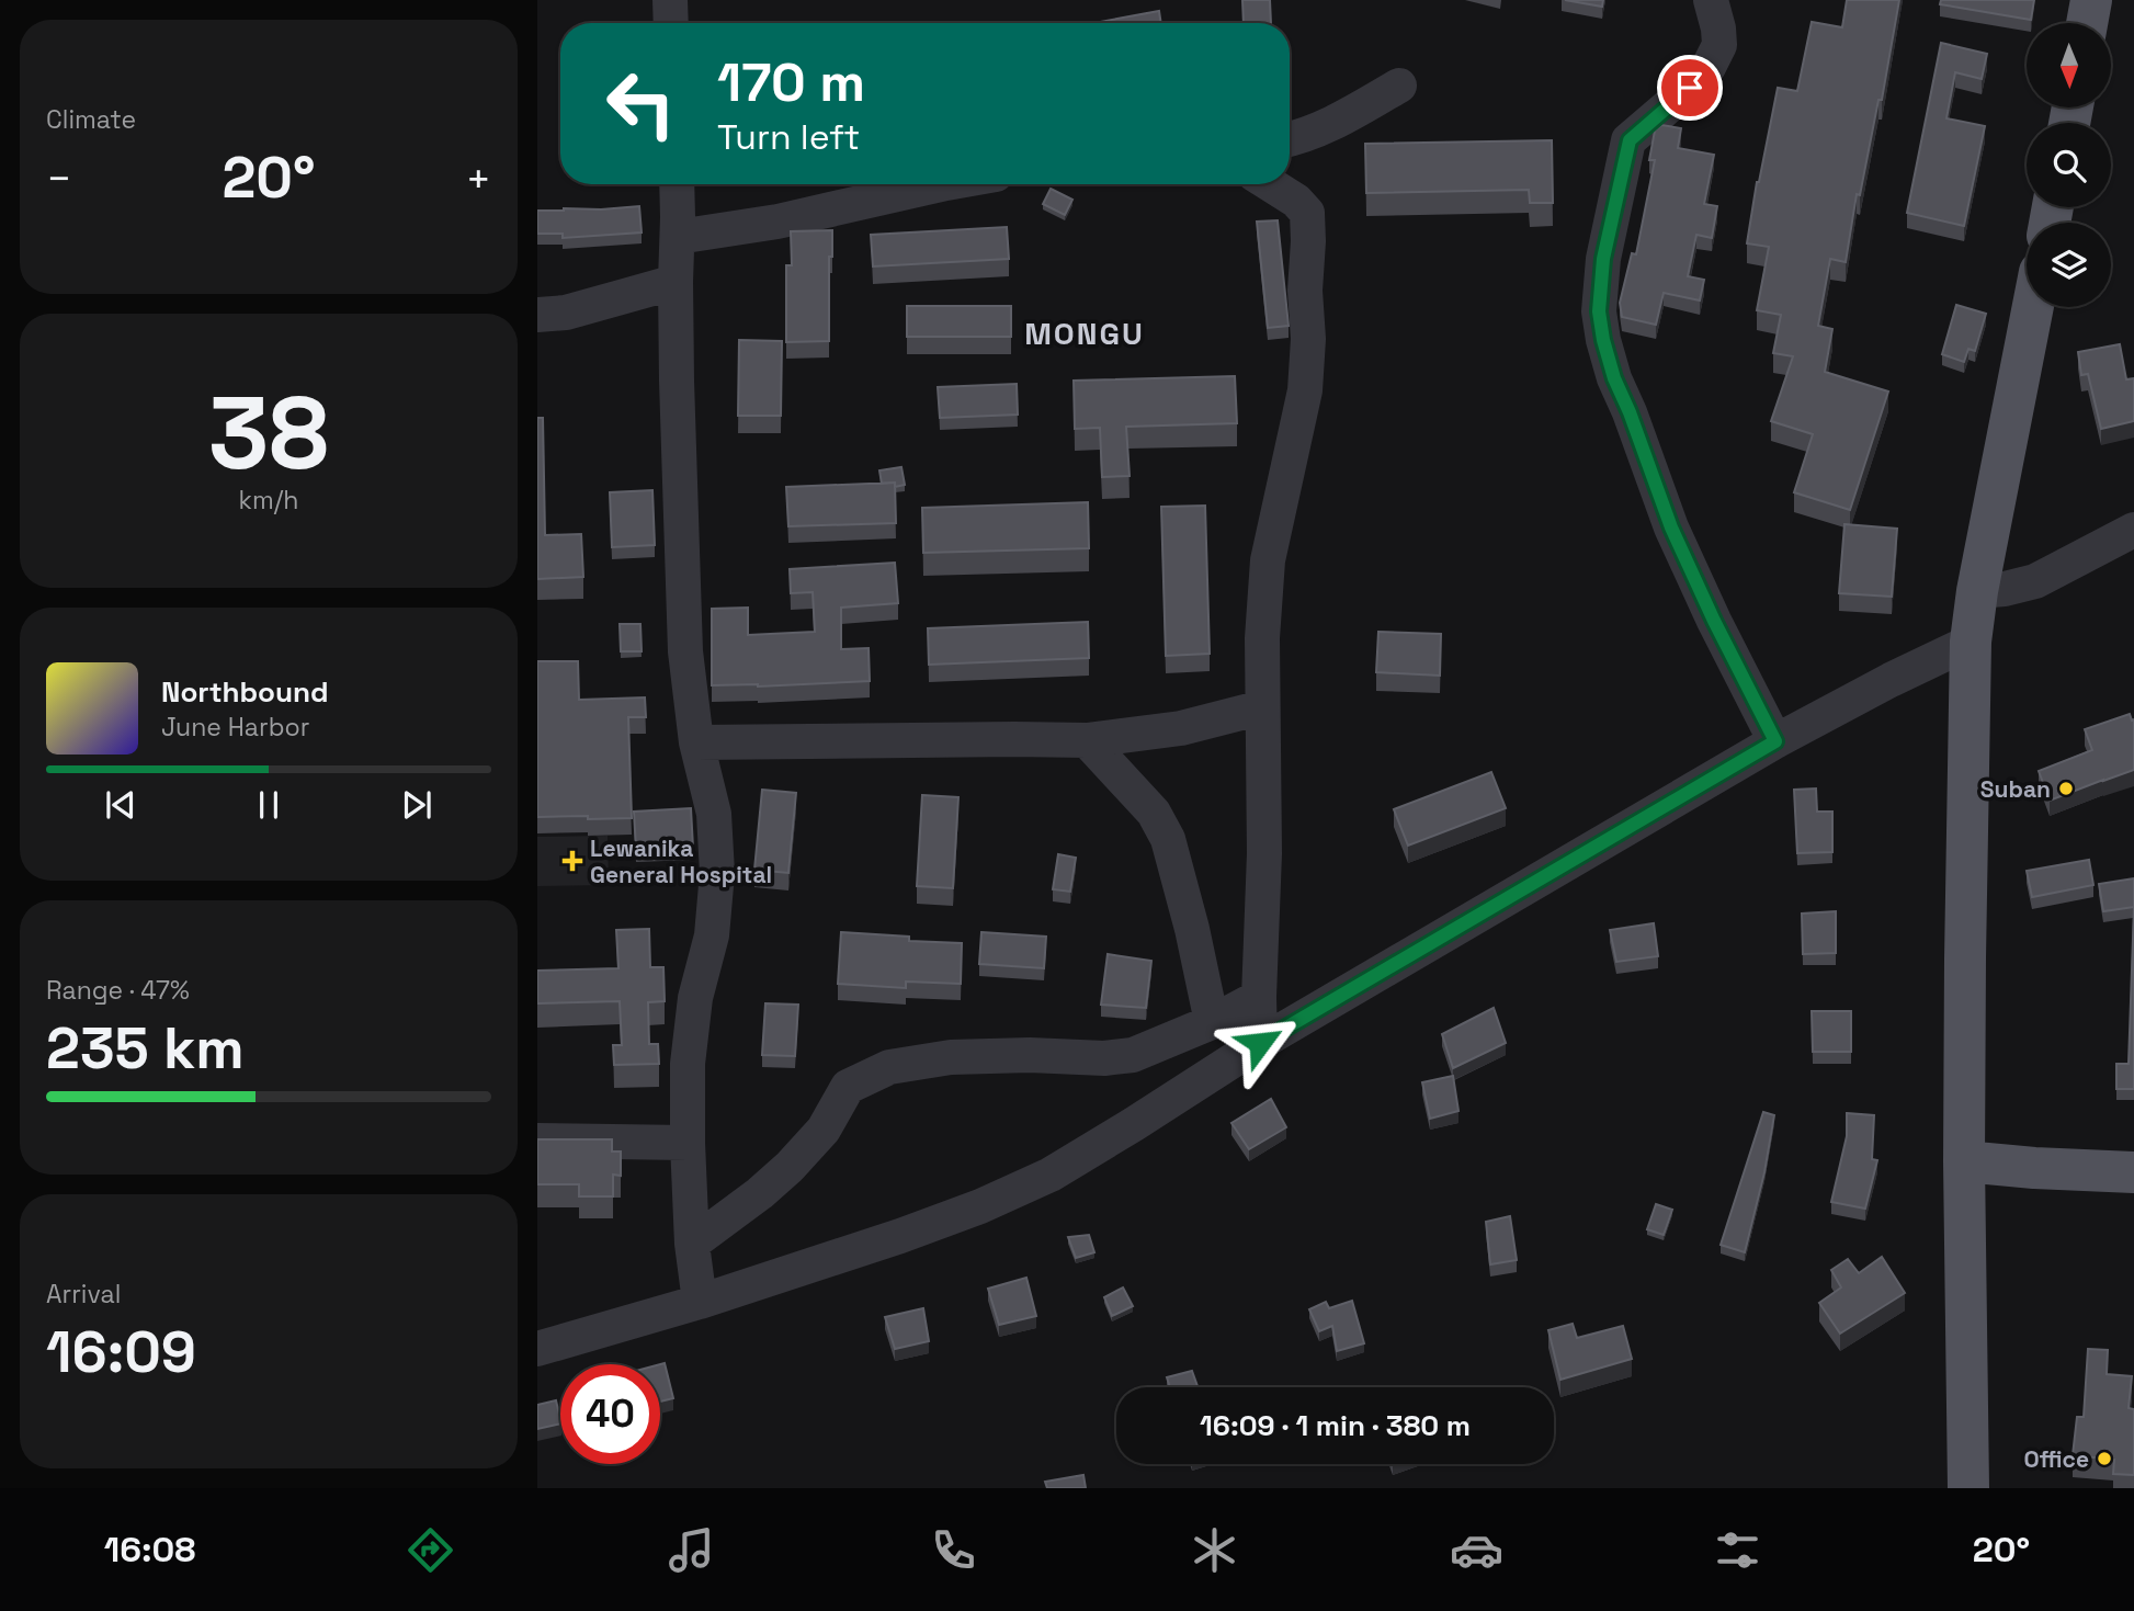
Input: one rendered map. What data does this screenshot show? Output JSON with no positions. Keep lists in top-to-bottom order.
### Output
{
  "districts": ["MONGU"],
  "places": {
    "other": ["Suban", "Office"],
    "health": ["Lewanika General Hospital"]
  },
  "north": "bottom",
  "page": {
    "tile": [
      "Climate",
      ["38", "km/h"],
      ["Range · 47%", "235 km"],
      ["Arrival", "16:09"]
    ],
    "turn": ["170 m", "Turn left"],
    "heat": ["−", "20°", "+"],
    "song": ["Northbound", "June Harbor"],
    "limit": "40",
    "trip": "16:09 · 1 min · 380 m",
    "tabs": ["16:08", "20°"]
  }
}
